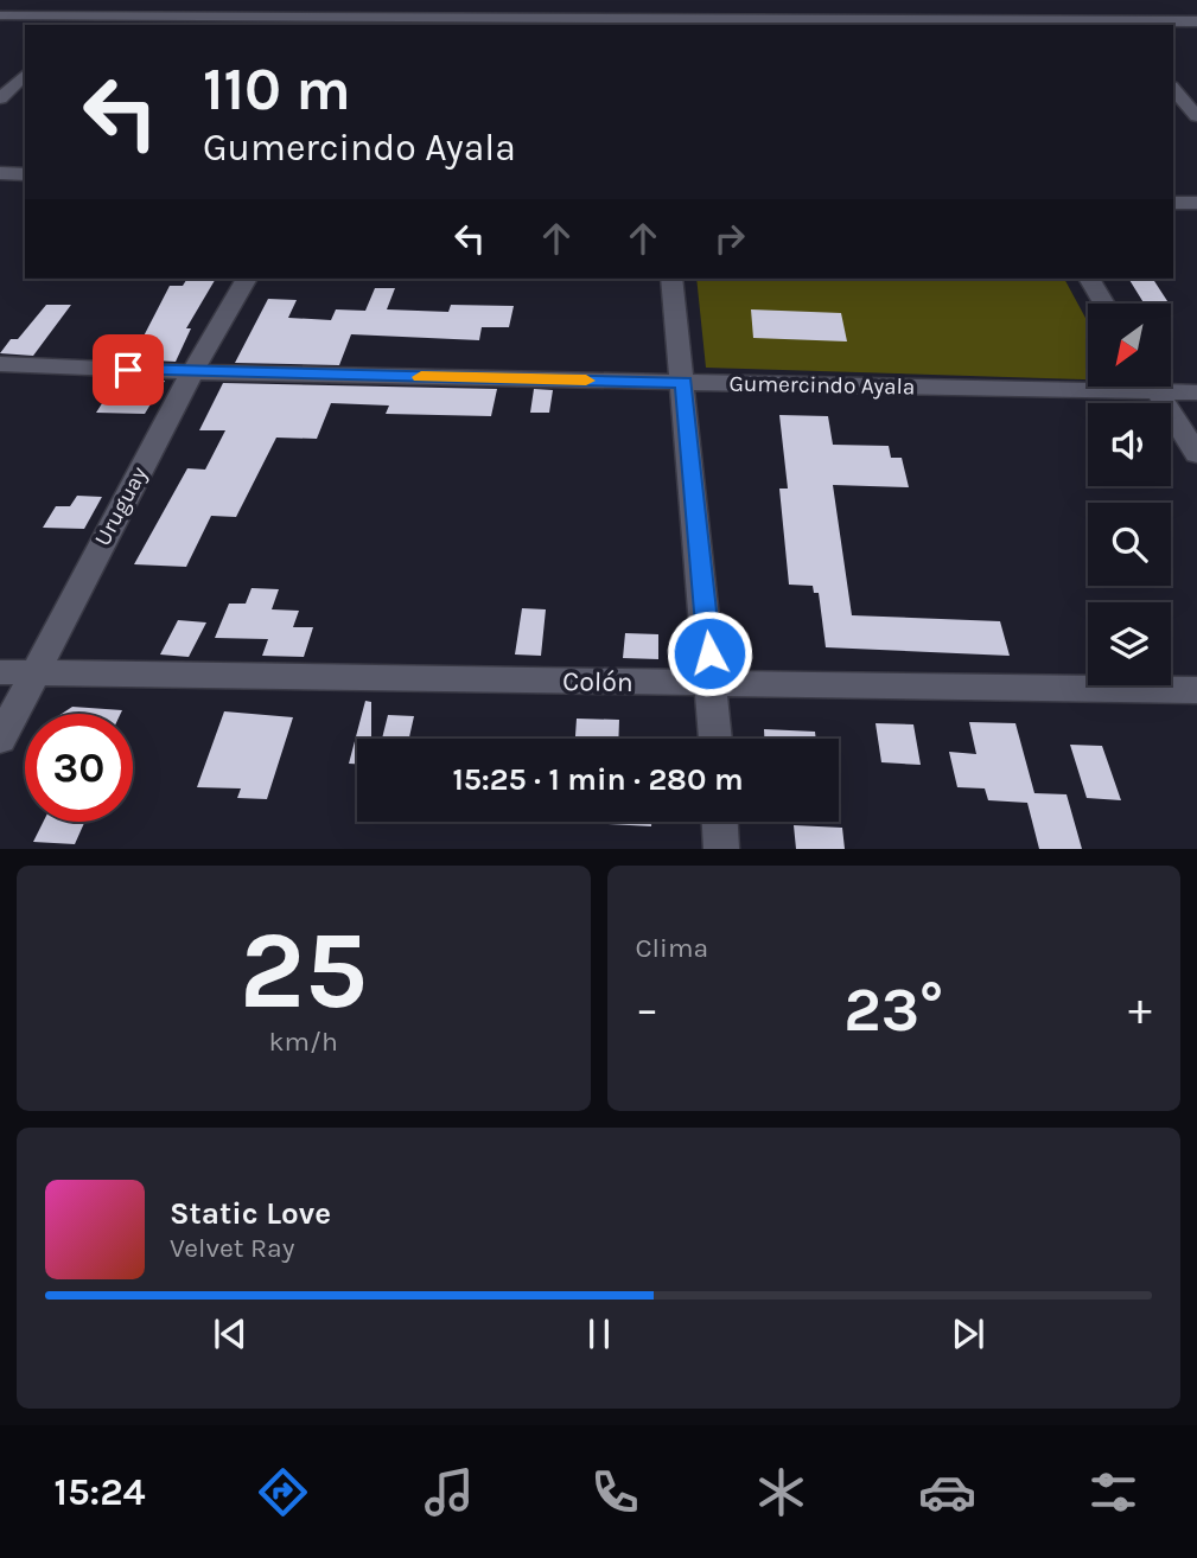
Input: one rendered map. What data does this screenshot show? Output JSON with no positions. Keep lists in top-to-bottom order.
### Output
{
  "streets": {
    "street": ["Gumercindo Ayala", "Uruguay", "Colón"]
  },
  "crossings": [
    ["Gumercindo Ayala", "Uruguay"],
    ["Uruguay", "Colón"]
  ],
  "north": "bottom left",
  "page": {
    "turn": ["110 m", "Gumercindo Ayala"],
    "limit": "30",
    "trip": "15:25 · 1 min · 280 m",
    "tile": [
      ["25", "km/h"],
      "Clima"
    ],
    "heat": ["−", "23°", "+"],
    "song": ["Static Love", "Velvet Ray"],
    "tabs": "15:24"
  }
}
